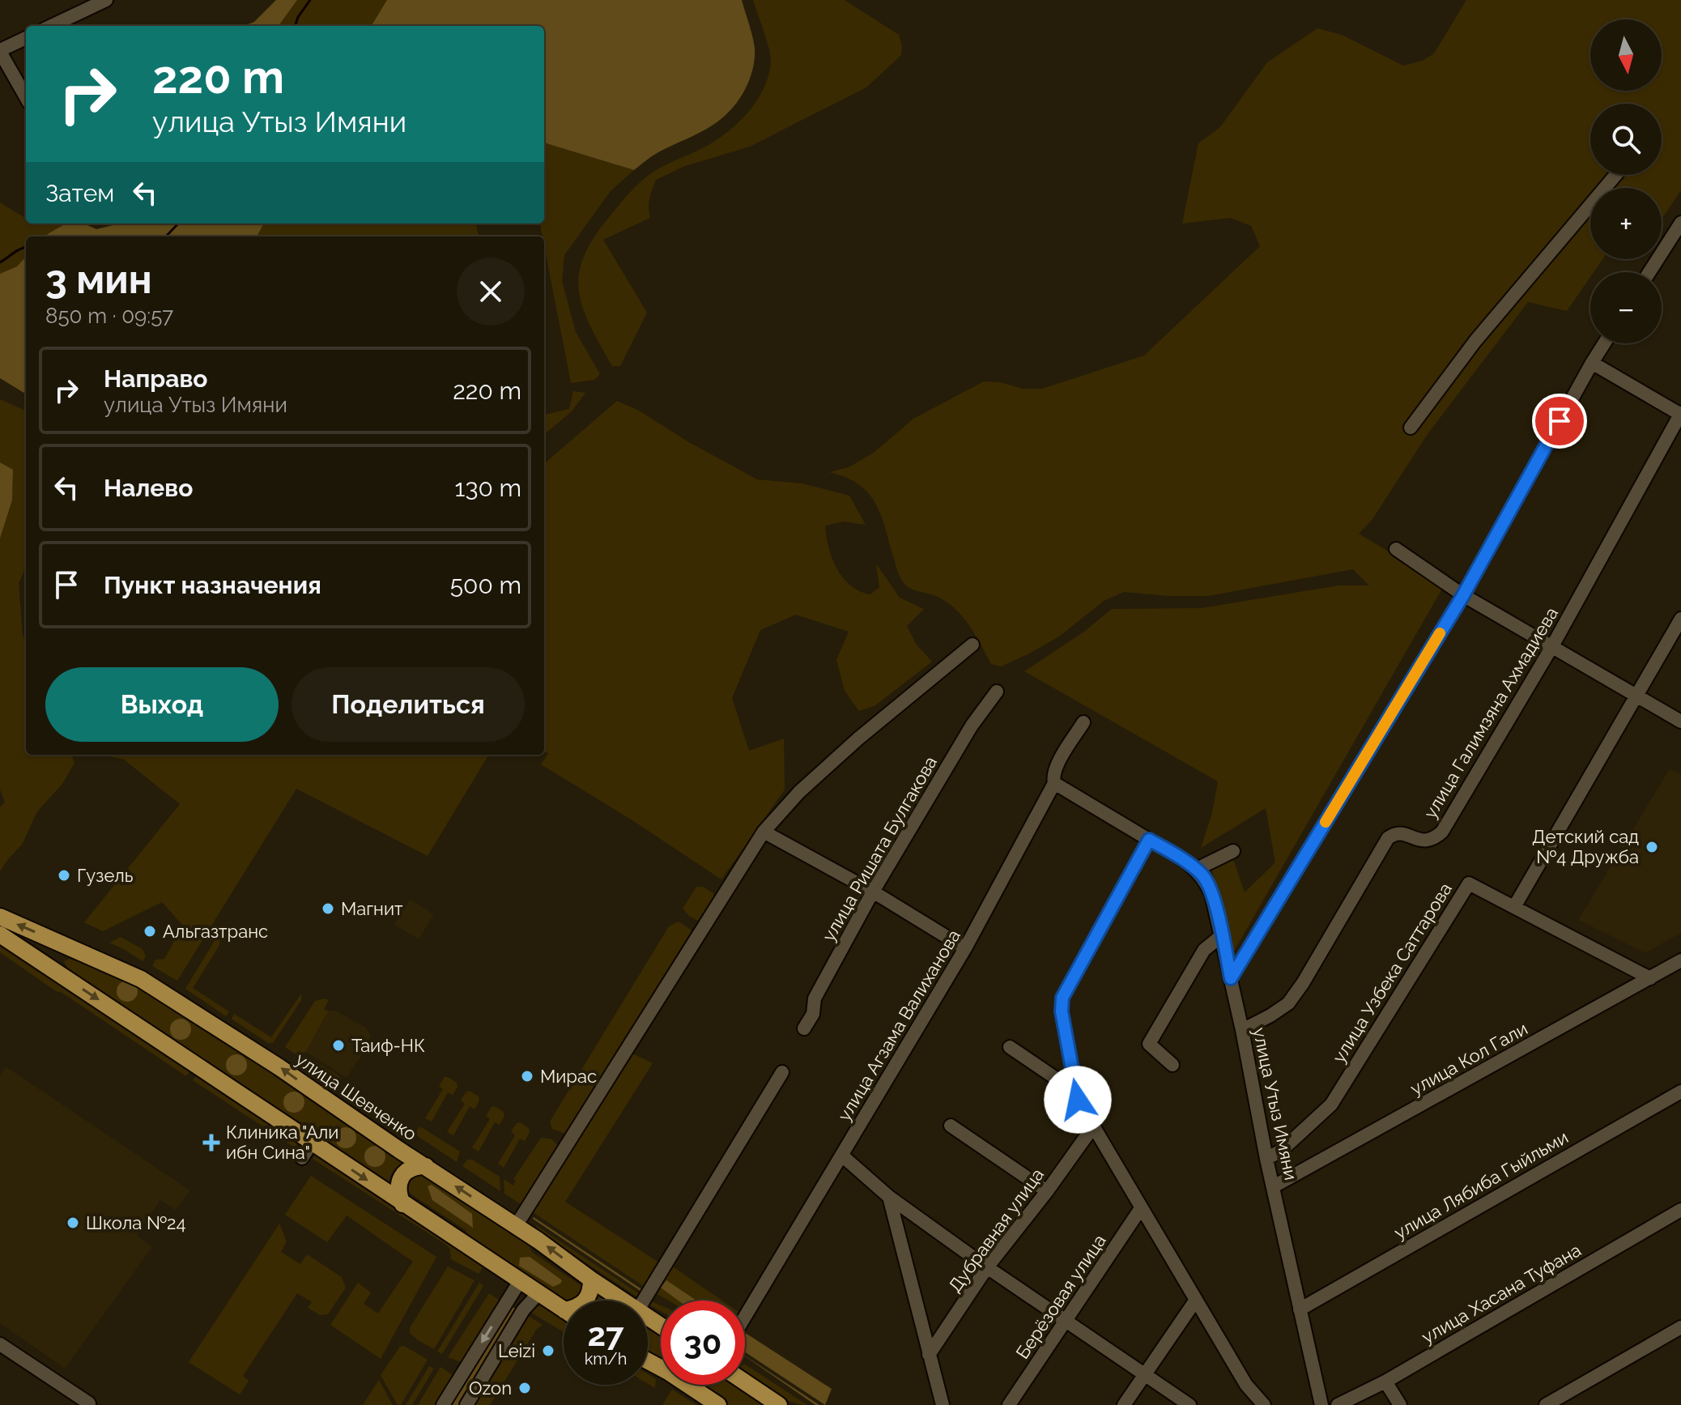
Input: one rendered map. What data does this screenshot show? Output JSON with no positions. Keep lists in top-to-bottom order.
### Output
{
  "streets": {
    "main road": ["улица Шевченко"],
    "street": [
      "улица Галимзяна Ахмадиева",
      "улица Ришата Булгакова",
      "улица Узбека Саттарова",
      "улица Агзама Валиханова",
      "улица Кол Гали",
      "улица Утыз Имяни",
      "улица Лябиба Гыйльми",
      "Дубравная улица",
      "улица Хасана Туфана",
      "Берёзовая улица"
    ]
  },
  "crossings": [
    ["улица Галимзяна Ахмадиева", "улица Утыз Имяни"],
    ["улица Узбека Саттарова", "улица Утыз Имяни"],
    ["улица Агзама Валиханова", "улица Утыз Имяни"],
    ["улица Кол Гали", "улица Утыз Имяни"],
    ["улица Утыз Имяни", "улица Лябиба Гыйльми"]
  ],
  "places": {
    "other": [
      "Детский сад №4 Дружба",
      "Гузель",
      "Магнит",
      "Альгазтранс",
      "Таиф-НК",
      "Мирас",
      "Школа №24",
      "Leizi",
      "Ozon"
    ],
    "health": ["Клиника \"Али ибн Сина\""]
  },
  "north": "bottom",
  "page": {
    "map_buttons": ["+", "−"],
    "turn": ["220 m", "улица Утыз Имяни"],
    "then": "Затем",
    "heading": ["3 мин", "850 m · 09:57"],
    "list": [
      {
        "name": "Направо",
        "note": "улица Утыз Имяни",
        "value": "220 m"
      },
      {
        "name": "Налево",
        "value": "130 m"
      },
      {
        "name": "Пункт назначения",
        "value": "500 m"
      }
    ],
    "buttons": ["Выход", "Поделиться"],
    "speed": "27 km/h",
    "limit": "30"
  }
}
